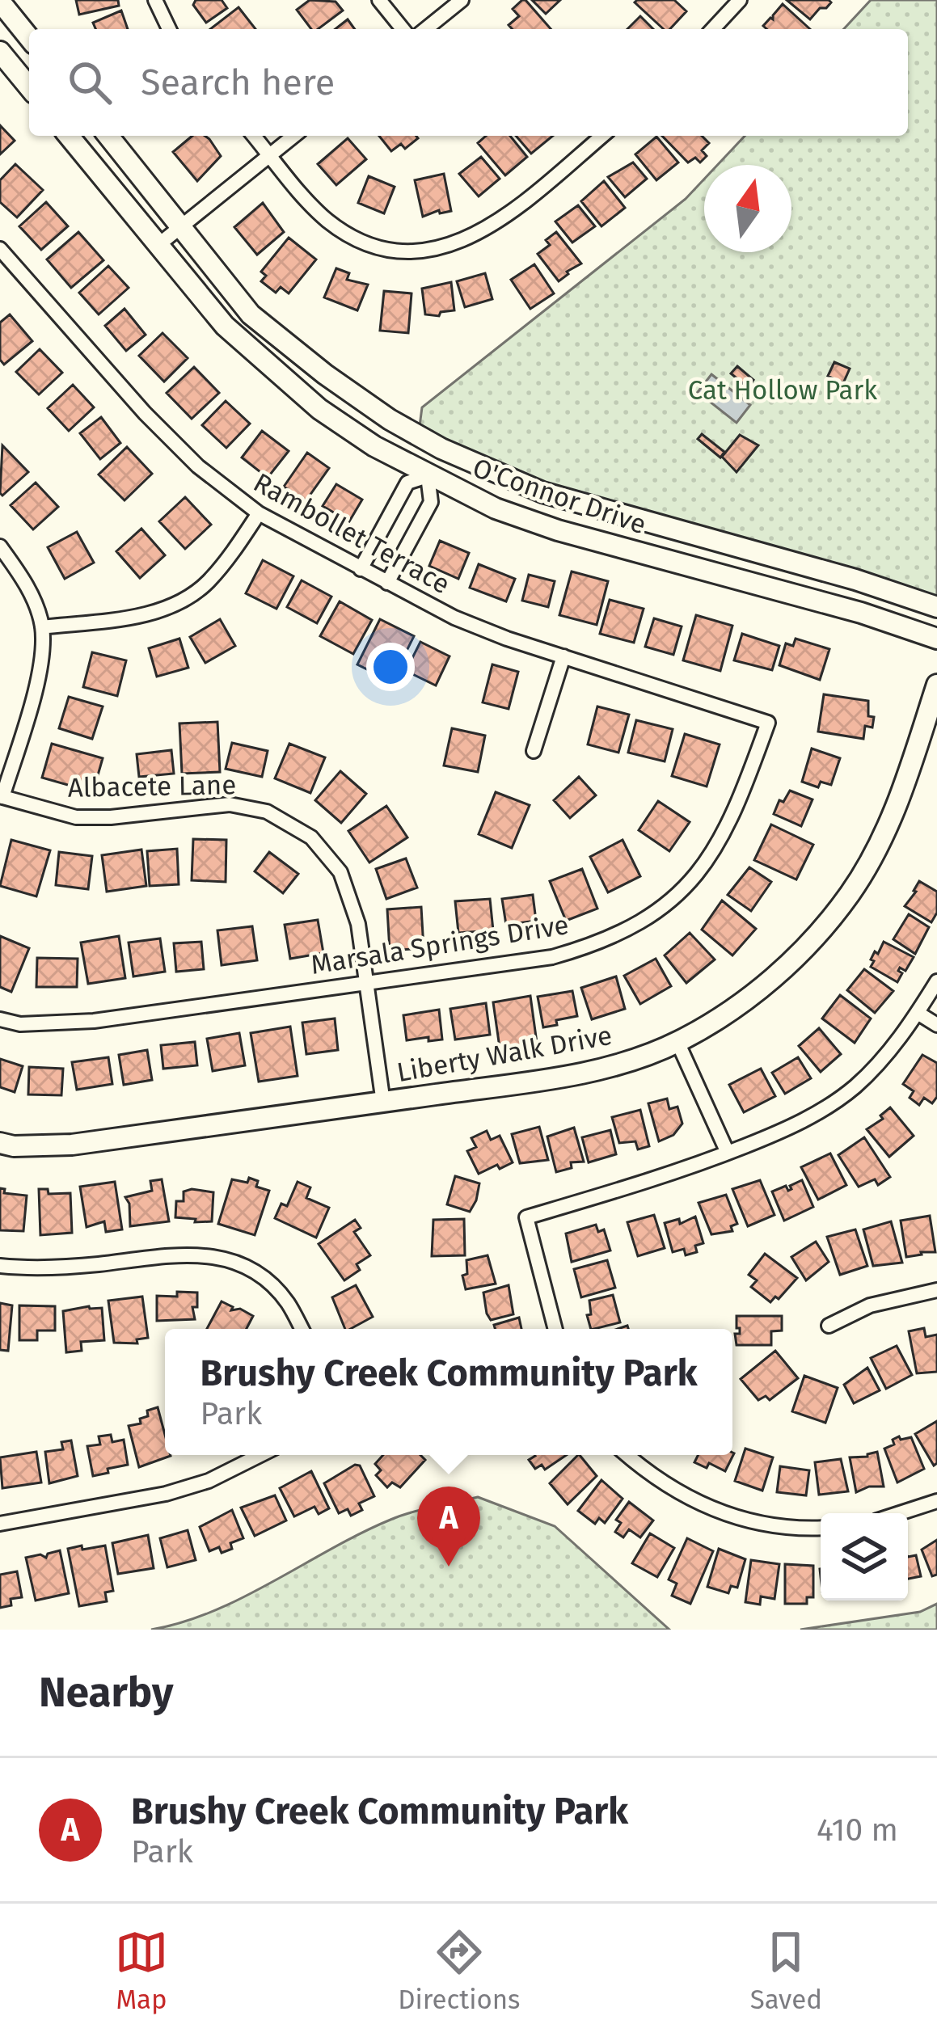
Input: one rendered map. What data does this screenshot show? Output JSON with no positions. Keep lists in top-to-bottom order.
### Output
{
  "streets": {
    "main road": ["O'Connor Drive", "Liberty Walk Drive"],
    "street": ["Rambollet Terrace", "Albacete Lane", "Marsala Springs Drive"]
  },
  "crossings": [
    ["Rambollet Terrace", "Marsala Springs Drive"],
    ["Albacete Lane", "Marsala Springs Drive"],
    ["Albacete Lane", "Liberty Walk Drive"]
  ],
  "parks": ["Cat Hollow Park"],
  "north": "top",
  "page": {
    "search": "Search here",
    "popup": ["Brushy Creek Community Park", "Park"],
    "pins": "A",
    "heading": "Nearby",
    "list": [
      {
        "mark": "A",
        "name": "Brushy Creek Community Park",
        "note": "Park",
        "value": "410 m"
      }
    ],
    "nav": ["Map", "Directions", "Saved"]
  }
}
